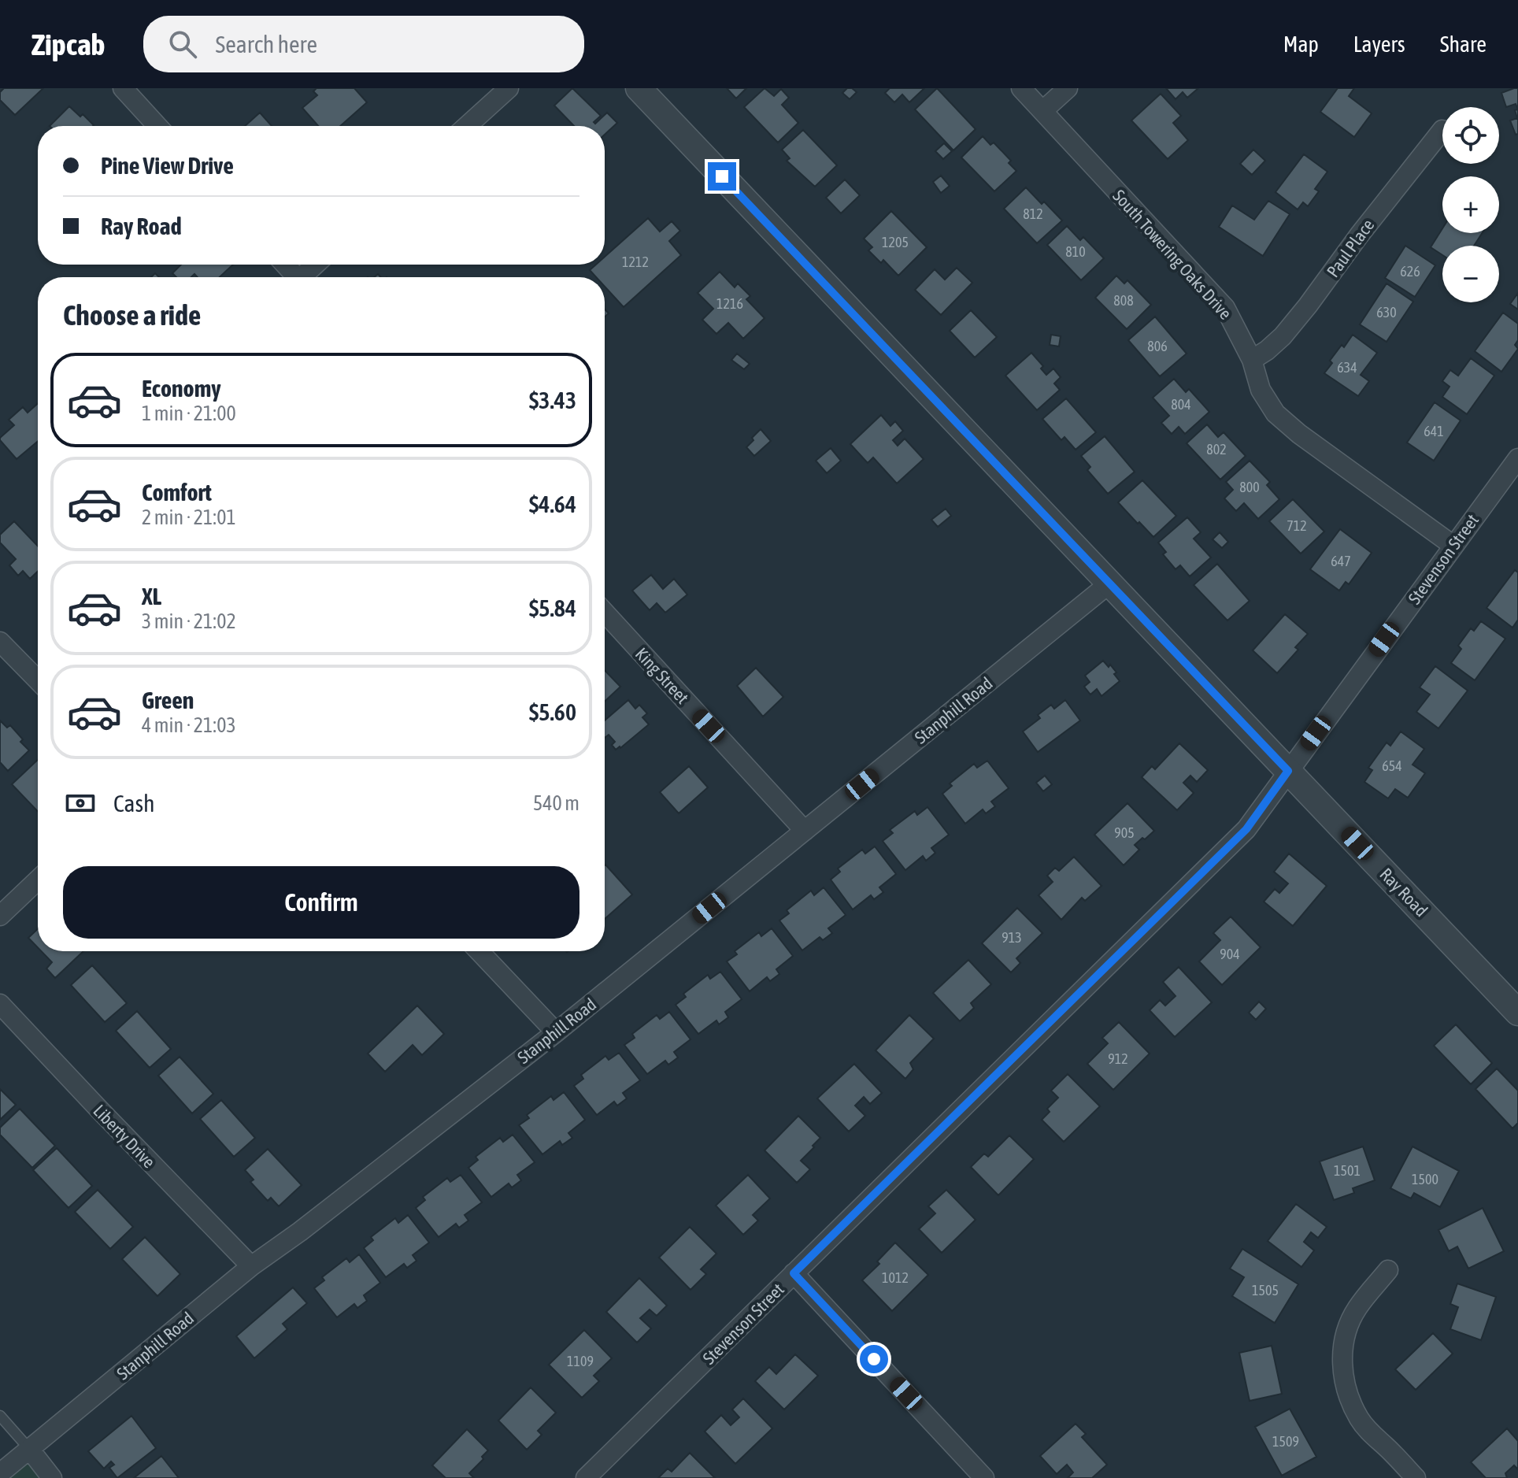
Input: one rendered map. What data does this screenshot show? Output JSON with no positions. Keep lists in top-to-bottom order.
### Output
{
  "streets": {
    "street": [
      "Paul Place",
      "South Towering Oaks Drive",
      "Stevenson Street",
      "King Street",
      "Stanphill Road",
      "Ray Road",
      "Liberty Drive"
    ]
  },
  "crossings": [
    ["Paul Place", "South Towering Oaks Drive"],
    ["South Towering Oaks Drive", "Stevenson Street"],
    ["Stevenson Street", "Ray Road"],
    ["King Street", "Stanphill Road"],
    ["Stanphill Road", "Ray Road"],
    ["Stanphill Road", "Liberty Drive"]
  ],
  "house_numbers": [
    "812",
    "1205",
    "810",
    "1212",
    "626",
    "808",
    "1216",
    "630",
    "806",
    "634",
    "804",
    "641",
    "802",
    "800",
    "712",
    "647",
    "654",
    "905",
    "913",
    "904",
    "912",
    "1501",
    "1500",
    "1012",
    "1505",
    "1109",
    "1509"
  ],
  "page": {
    "header": "Zipcab",
    "search": "Search here",
    "nav": ["Map", "Layers", "Share"],
    "map_buttons": ["+", "−"],
    "banner": ["Pine View Drive", "Ray Road"],
    "heading": "Choose a ride",
    "list": [
      {
        "name": "Economy",
        "note": "1 min · 21:00",
        "value": "$3.43"
      },
      {
        "name": "Comfort",
        "note": "2 min · 21:01",
        "value": "$4.64"
      },
      {
        "name": "XL",
        "note": "3 min · 21:02",
        "value": "$5.84"
      },
      {
        "name": "Green",
        "note": "4 min · 21:03",
        "value": "$5.60"
      }
    ],
    "pay": ["Cash", "540 m"],
    "buttons": "Confirm"
  }
}
